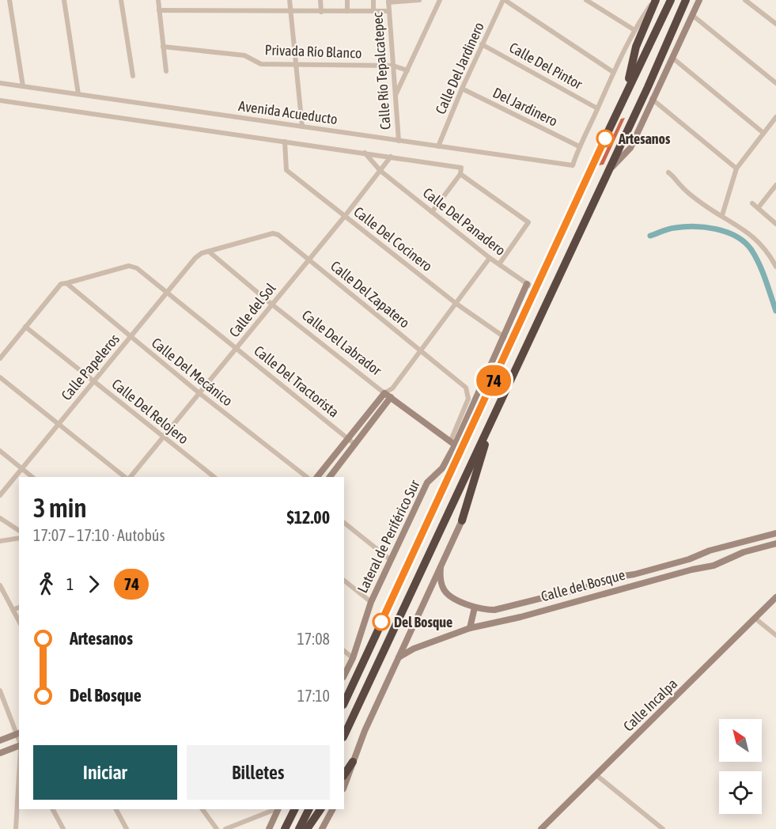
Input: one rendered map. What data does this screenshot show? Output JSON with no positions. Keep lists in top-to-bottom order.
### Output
{
  "streets": {
    "street": [
      "Privada Río Blanco",
      "Calle Del Pintor",
      "Calle Del Jardinero",
      "Calle Río Tepalcatepec",
      "Del Jardinero",
      "Avenida Acueducto",
      "Calle Del Panadero",
      "Calle Del Cocinero",
      "Calle Del Zapatero",
      "Calle del Sol",
      "Calle Del Labrador",
      "Calle Papeleros",
      "Calle Del Mecánico",
      "Calle Del Tractorista",
      "Calle Del Relojero",
      "Lateral de Periférico Sur",
      "Calle del Bosque",
      "Calle Incalpa"
    ]
  },
  "crossings": [
    ["Privada Río Blanco", "Calle Río Tepalcatepec"],
    ["Calle Del Pintor", "Calle Del Jardinero"],
    ["Calle Del Jardinero", "Del Jardinero"],
    ["Calle Del Jardinero", "Avenida Acueducto"],
    ["Calle Río Tepalcatepec", "Avenida Acueducto"],
    ["Del Jardinero", "Avenida Acueducto"],
    ["Avenida Acueducto", "Calle Del Panadero"],
    ["Avenida Acueducto", "Calle Del Cocinero"],
    ["Avenida Acueducto", "Calle del Sol"],
    ["Calle Del Panadero", "Calle del Sol"],
    ["Calle Del Panadero", "Lateral de Periférico Sur"],
    ["Calle Del Cocinero", "Calle del Sol"],
    ["Calle Del Cocinero", "Lateral de Periférico Sur"],
    ["Calle Del Zapatero", "Calle del Sol"],
    ["Calle Del Zapatero", "Calle Del Labrador"],
    ["Calle Del Zapatero", "Calle Papeleros"],
    ["Calle Del Zapatero", "Lateral de Periférico Sur"],
    ["Calle del Sol", "Calle Del Labrador"],
    ["Calle del Sol", "Calle Del Mecánico"],
    ["Calle del Sol", "Calle Del Tractorista"],
    ["Calle del Sol", "Calle Del Relojero"],
    ["Calle Del Labrador", "Lateral de Periférico Sur"],
    ["Calle Papeleros", "Calle Del Mecánico"],
    ["Calle Papeleros", "Calle Del Tractorista"],
    ["Calle Papeleros", "Calle Del Relojero"],
    ["Calle Del Mecánico", "Calle Del Tractorista"]
  ],
  "places": ["Artesanos", "Del Bosque"],
  "lines": ["bus line 74"],
  "north": "top left",
  "page": {
    "on_map": "74",
    "heading": ["3 min", "17:07 – 17:10 · Autobús", "$12.00"],
    "legs": ["1", "74"],
    "list": [
      {
        "name": "Artesanos",
        "value": "17:08"
      },
      {
        "name": "Del Bosque",
        "value": "17:10"
      }
    ],
    "buttons": ["Iniciar", "Billetes"]
  }
}
